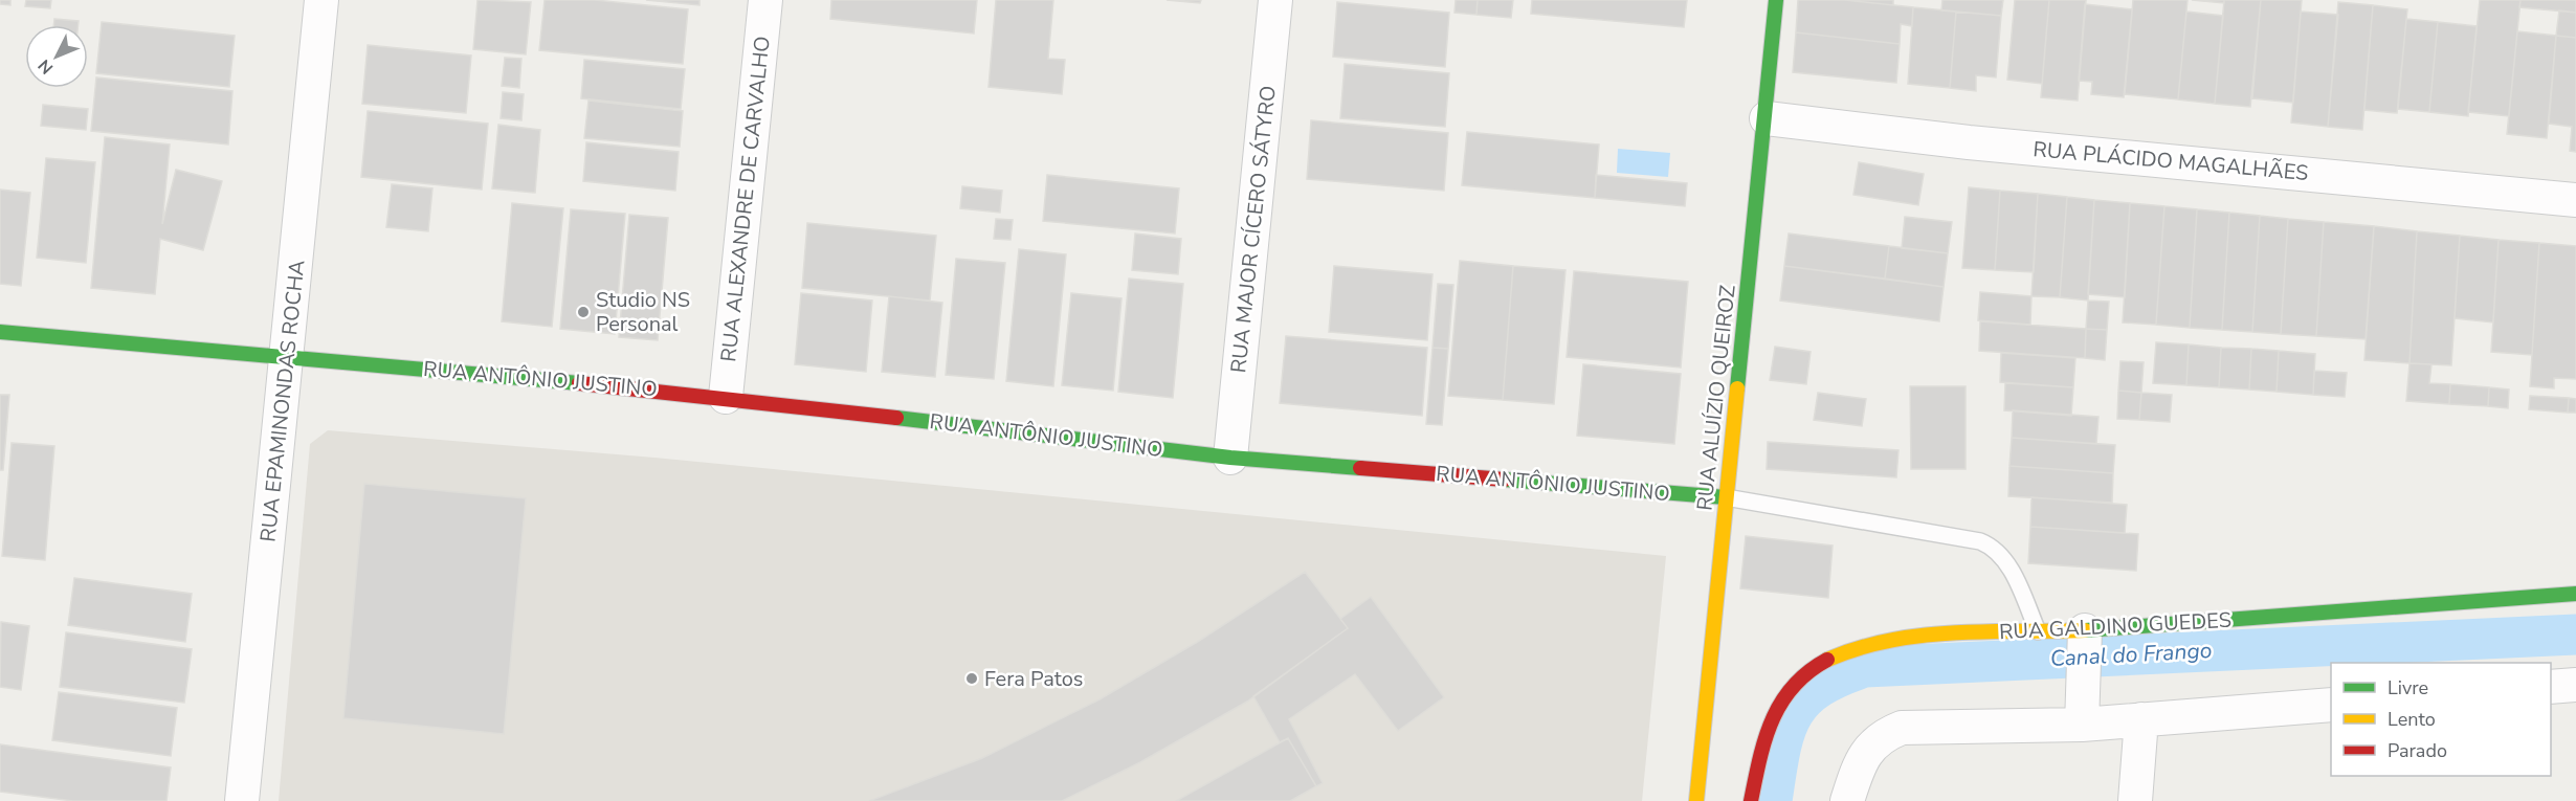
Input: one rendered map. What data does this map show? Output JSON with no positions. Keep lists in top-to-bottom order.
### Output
{
  "streets": {
    "street": [
      "RUA PLÁCIDO MAGALHÃES",
      "RUA ALEXANDRE DE CARVALHO",
      "RUA MAJOR CÍCERO SÁTYRO",
      "RUA ANTÔNIO JUSTINO",
      "RUA ALUÍZIO QUEIROZ",
      "RUA EPAMINONDAS ROCHA",
      "RUA GALDINO GUEDES"
    ]
  },
  "crossings": [
    ["RUA PLÁCIDO MAGALHÃES", "RUA ALUÍZIO QUEIROZ"],
    ["RUA ALEXANDRE DE CARVALHO", "RUA ANTÔNIO JUSTINO"],
    ["RUA MAJOR CÍCERO SÁTYRO", "RUA ANTÔNIO JUSTINO"],
    ["RUA ANTÔNIO JUSTINO", "RUA ALUÍZIO QUEIROZ"],
    ["RUA ANTÔNIO JUSTINO", "RUA EPAMINONDAS ROCHA"],
    ["RUA ANTÔNIO JUSTINO", "RUA GALDINO GUEDES"]
  ],
  "water": ["Canal do Frango"],
  "places": ["Studio NS Personal", "Fera Patos"],
  "legend": ["Livre", "Lento", "Parado"],
  "north": "bottom left"
}
